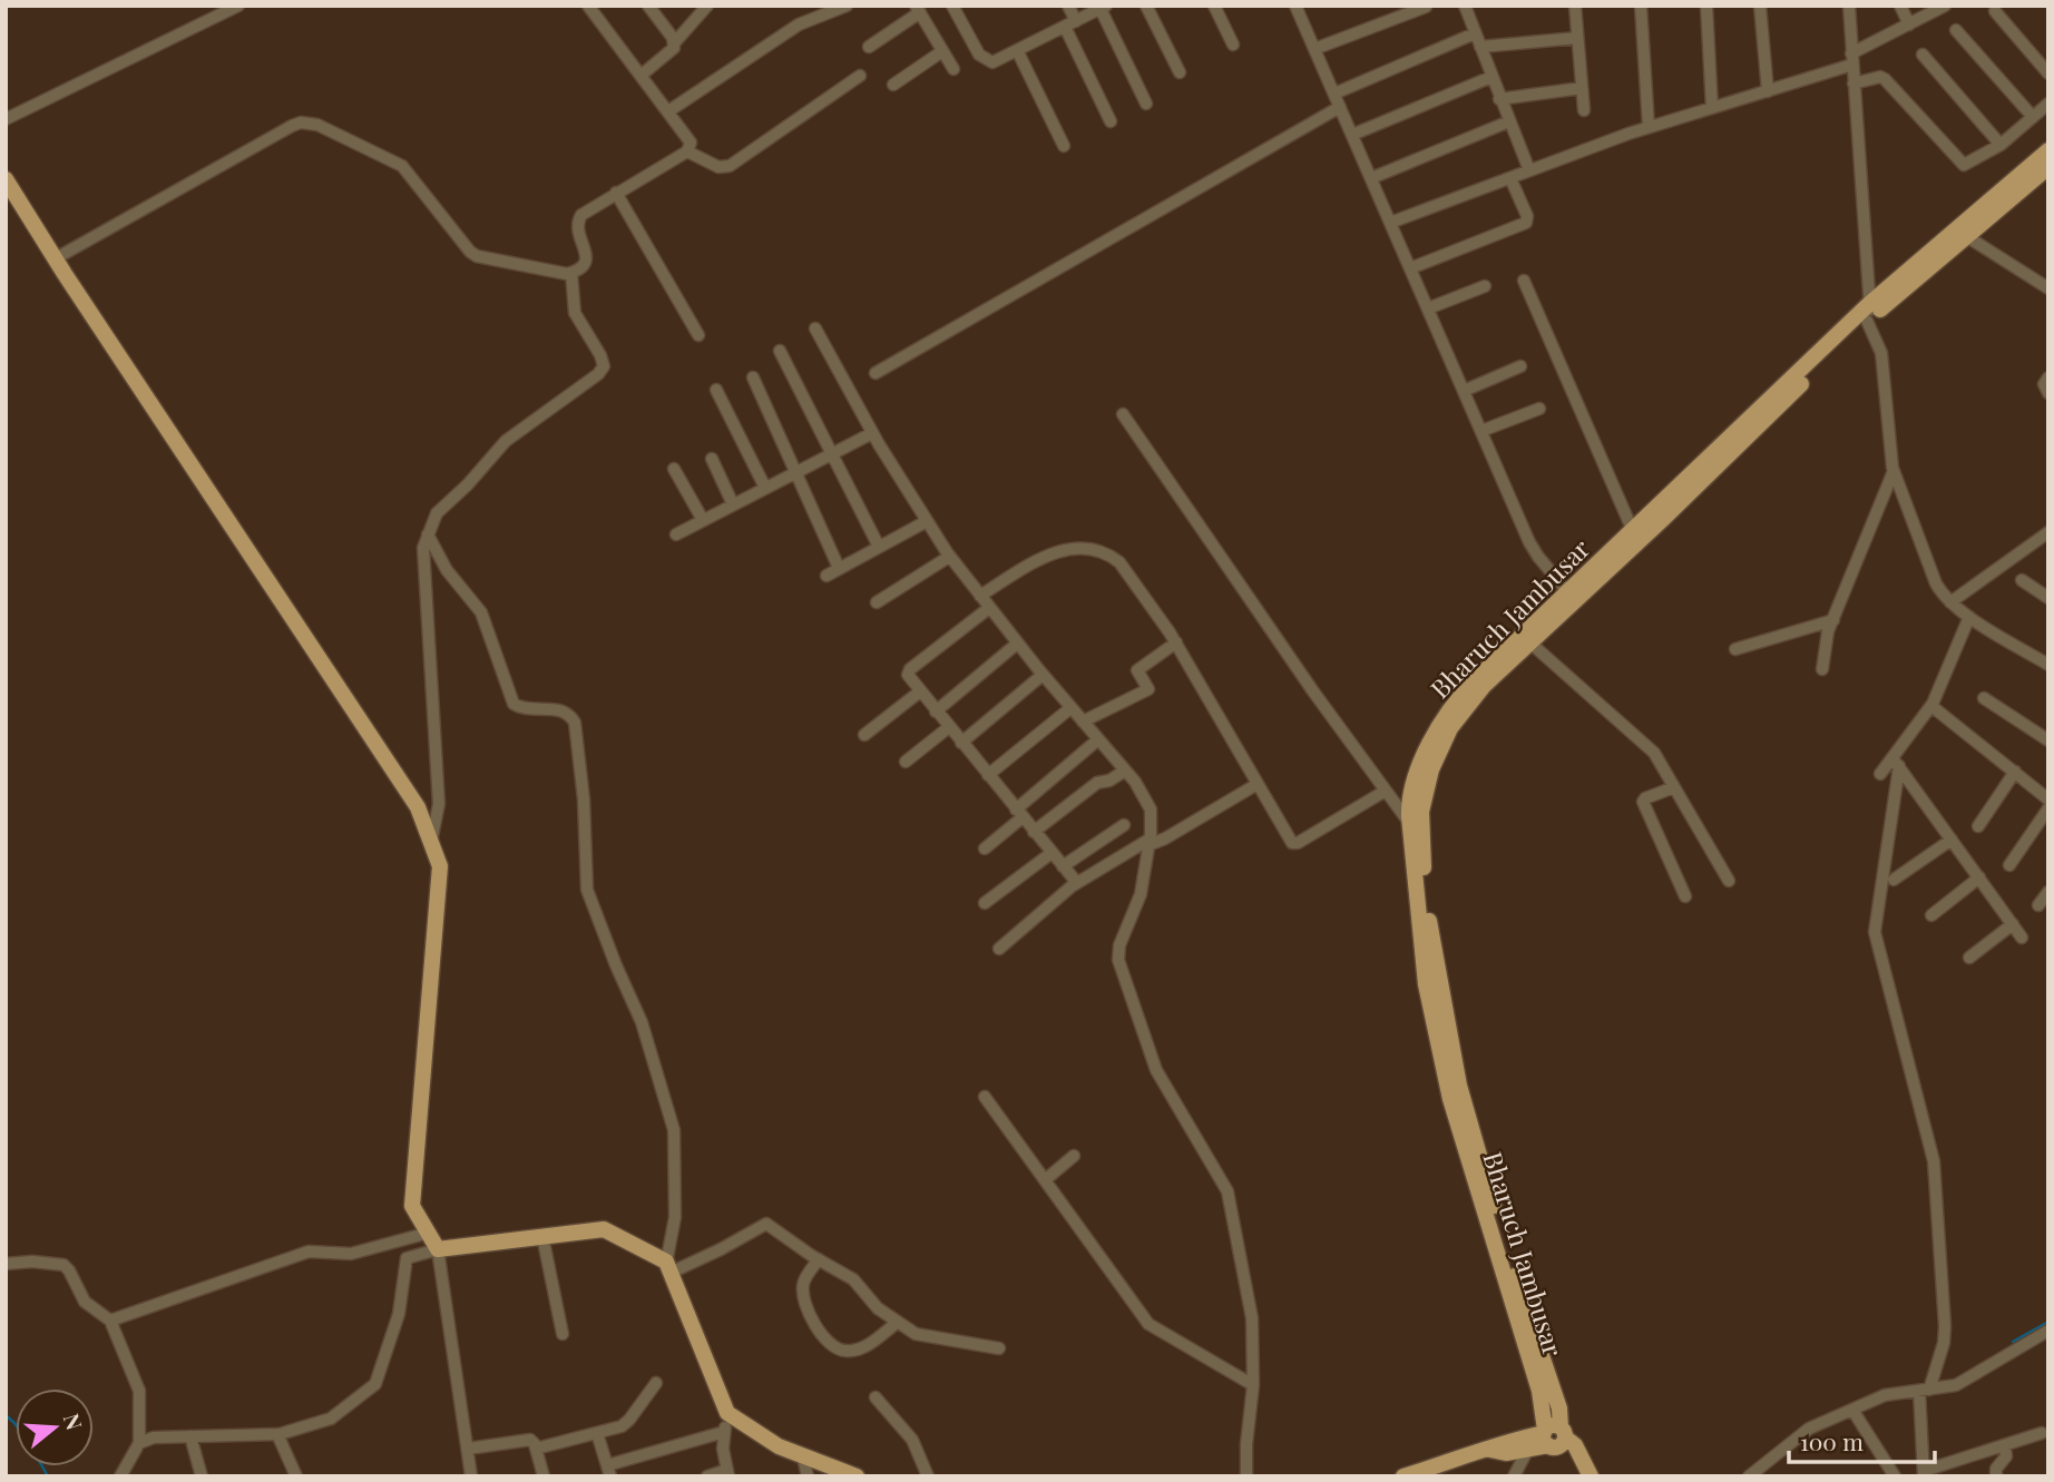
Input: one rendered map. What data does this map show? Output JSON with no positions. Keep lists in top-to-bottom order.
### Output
{
  "streets": {
    "main road": ["Bharuch Jambusar"]
  },
  "scale_bar": "100 m",
  "north": "right"
}
